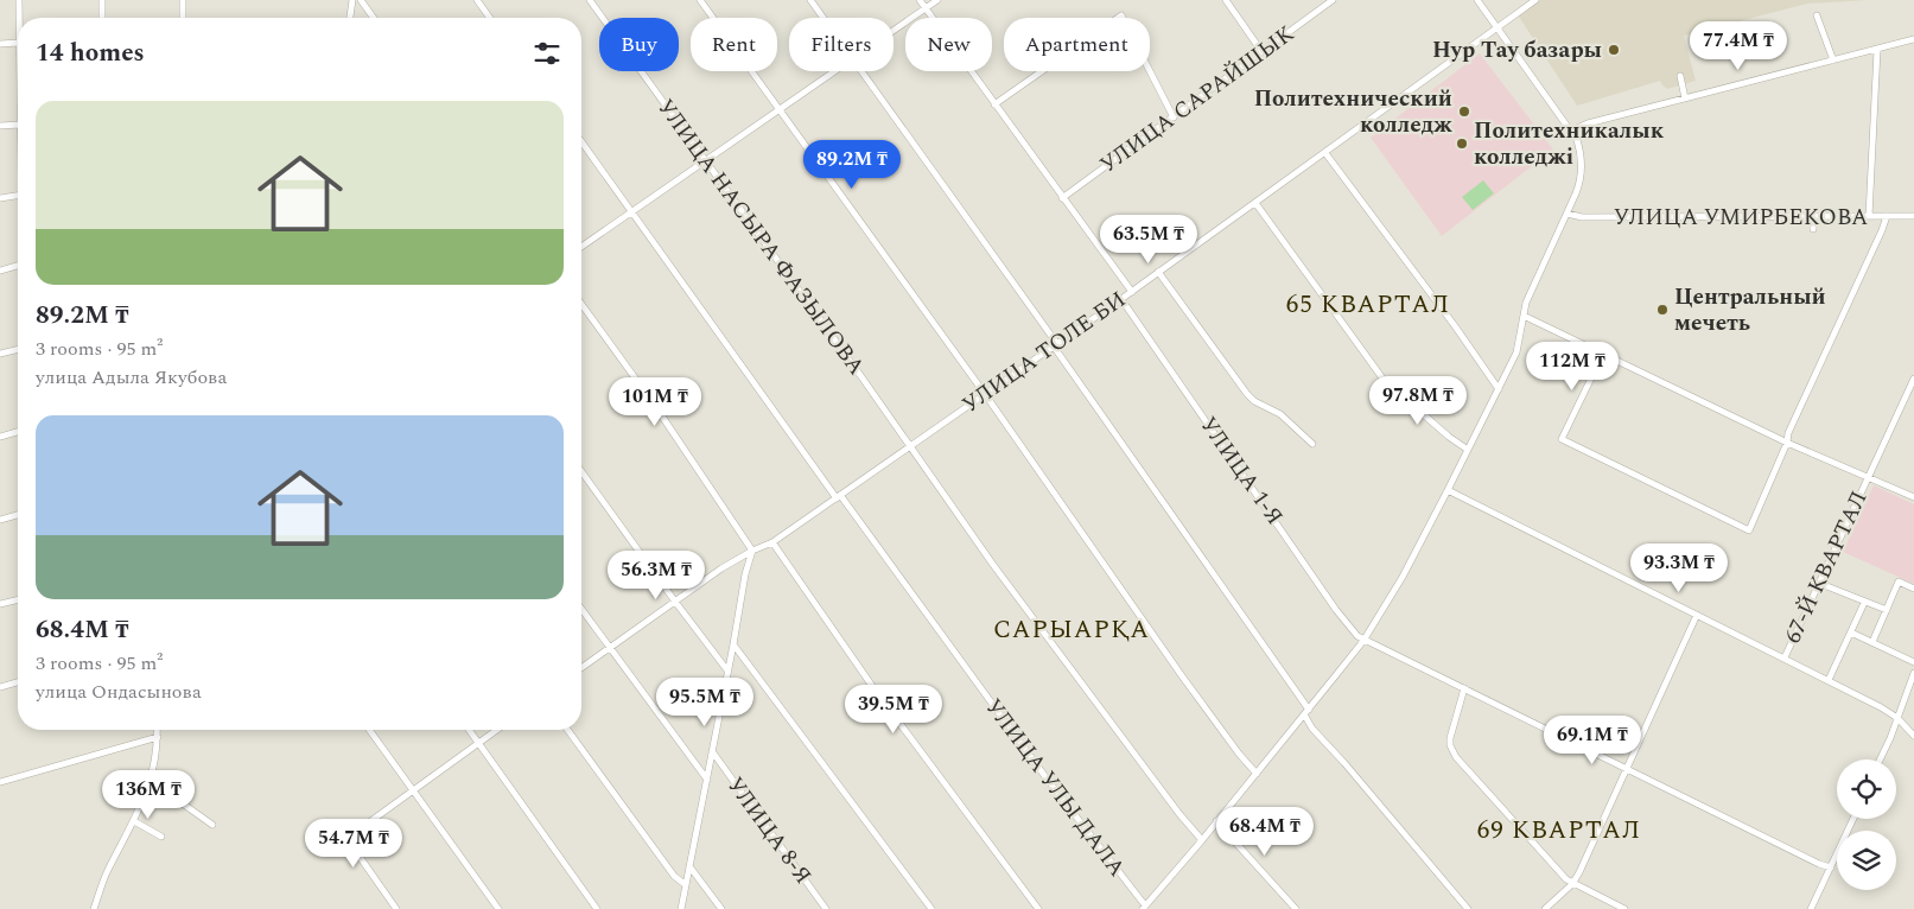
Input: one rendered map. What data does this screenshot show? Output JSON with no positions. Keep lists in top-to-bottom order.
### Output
{
  "streets": {
    "street": [
      "УЛИЦА САРАЙШЫК",
      "УЛИЦА УМИРБЕКОВА",
      "УЛИЦА НАСЫРА ФАЗЫЛОВА",
      "УЛИЦА ТОЛЕ БИ",
      "УЛИЦА 1-Я",
      "67-Й КВАРТАЛ",
      "УЛИЦА УЛЫ ДАЛА",
      "УЛИЦА 8-Я"
    ]
  },
  "crossings": [
    ["УЛИЦА НАСЫРА ФАЗЫЛОВА", "УЛИЦА ТОЛЕ БИ"],
    ["УЛИЦА ТОЛЕ БИ", "УЛИЦА 1-Я"],
    ["УЛИЦА ТОЛЕ БИ", "УЛИЦА УЛЫ ДАЛА"]
  ],
  "districts": ["65 КВАРТАЛ", "САРЫАРҚА", "69 КВАРТАЛ"],
  "places": [
    "Нур Тау базары",
    "Политехнический колледж",
    "Политехникалык колледжі",
    "Центральный мечеть"
  ],
  "page": {
    "chip": [
      "Buy",
      "Rent",
      "Filters",
      "New",
      "Apartment"
    ],
    "heading": "14 homes",
    "price": [
      "77.4M ₸",
      "89.2M ₸",
      "63.5M ₸",
      "112M ₸",
      "97.8M ₸",
      "101M ₸",
      "93.3M ₸",
      "56.3M ₸",
      "95.5M ₸",
      "39.5M ₸",
      "69.1M ₸",
      "136M ₸",
      "68.4M ₸",
      "54.7M ₸"
    ],
    "list": [
      {
        "name": "89.2M ₸",
        "note": "3 rooms · 95 m² · улица Адыла Якубова"
      },
      {
        "name": "68.4M ₸",
        "note": "3 rooms · 95 m² · улица Ондасынова"
      }
    ]
  }
}
